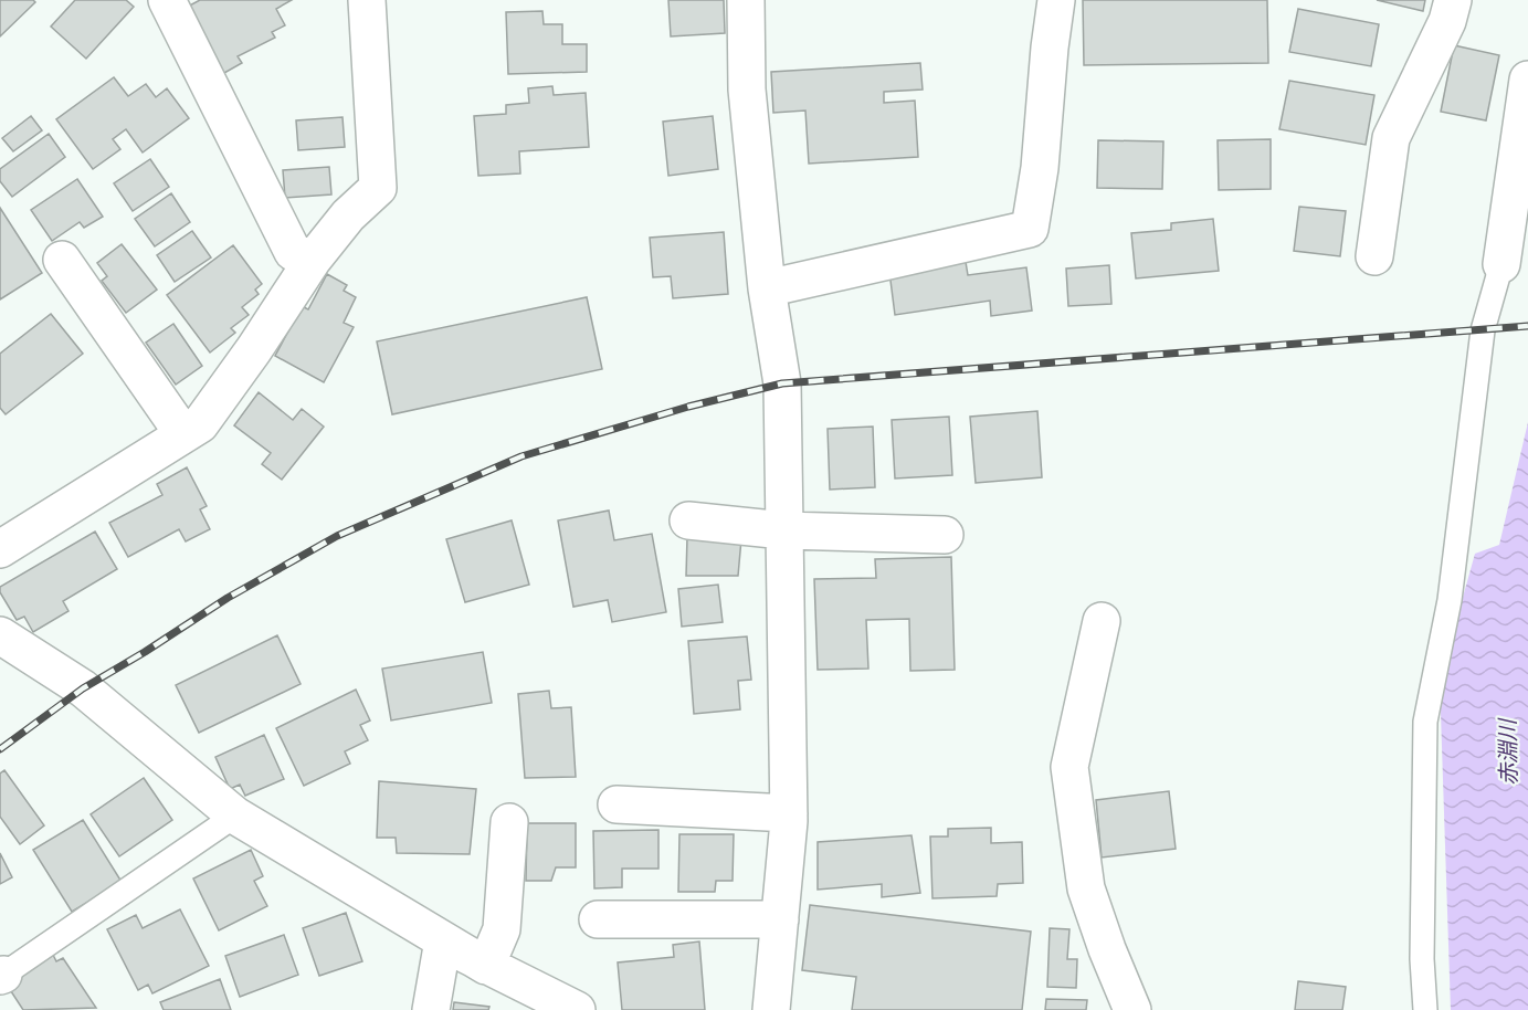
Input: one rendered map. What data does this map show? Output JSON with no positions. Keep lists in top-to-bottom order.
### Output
{
  "water": ["赤淵川"]
}
